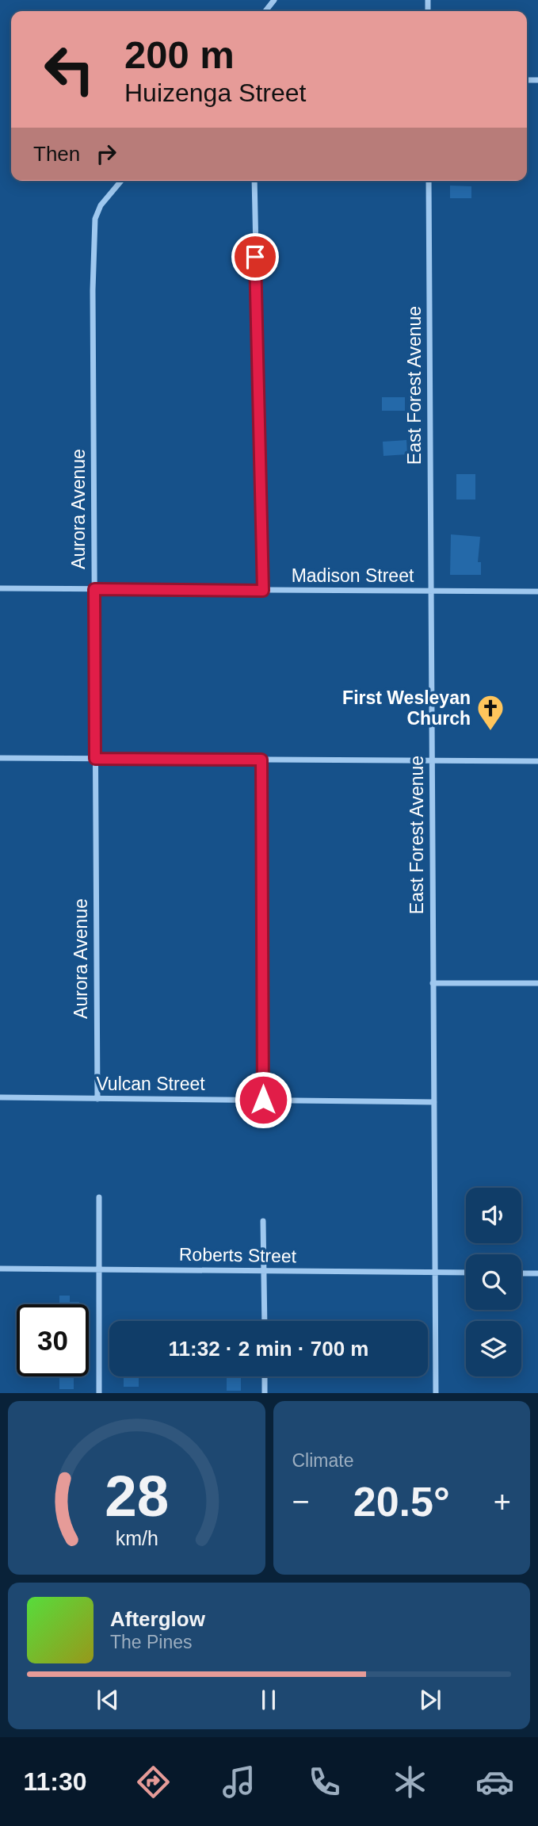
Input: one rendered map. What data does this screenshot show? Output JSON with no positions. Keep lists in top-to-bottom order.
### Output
{
  "streets": {
    "street": [
      "East Forest Avenue",
      "Aurora Avenue",
      "Madison Street",
      "Vulcan Street",
      "Roberts Street"
    ]
  },
  "crossings": [
    ["East Forest Avenue", "Madison Street"],
    ["East Forest Avenue", "Vulcan Street"],
    ["East Forest Avenue", "Roberts Street"],
    ["Aurora Avenue", "Madison Street"],
    ["Aurora Avenue", "Vulcan Street"]
  ],
  "places": {
    "church": ["First Wesleyan Church"]
  },
  "page": {
    "turn": ["200 m", "Huizenga Street"],
    "then": "Then",
    "limit": "30",
    "trip": "11:32 · 2 min · 700 m",
    "tile": "Climate",
    "heat": ["−", "20.5°", "+"],
    "song": ["Afterglow", "The Pines"],
    "tabs": "11:30",
    "gauge": ["28", "km/h"]
  }
}
